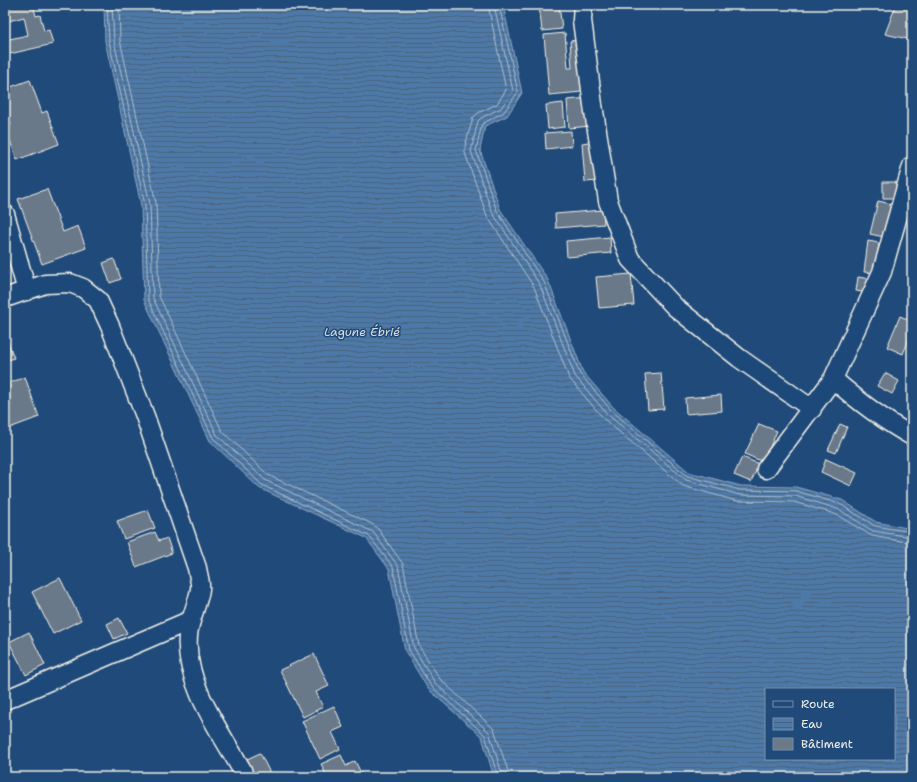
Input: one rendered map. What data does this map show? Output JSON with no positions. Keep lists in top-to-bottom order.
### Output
{
  "water": ["Lagune Ébrié"],
  "legend": ["Route", "Eau", "Bâtiment"]
}
